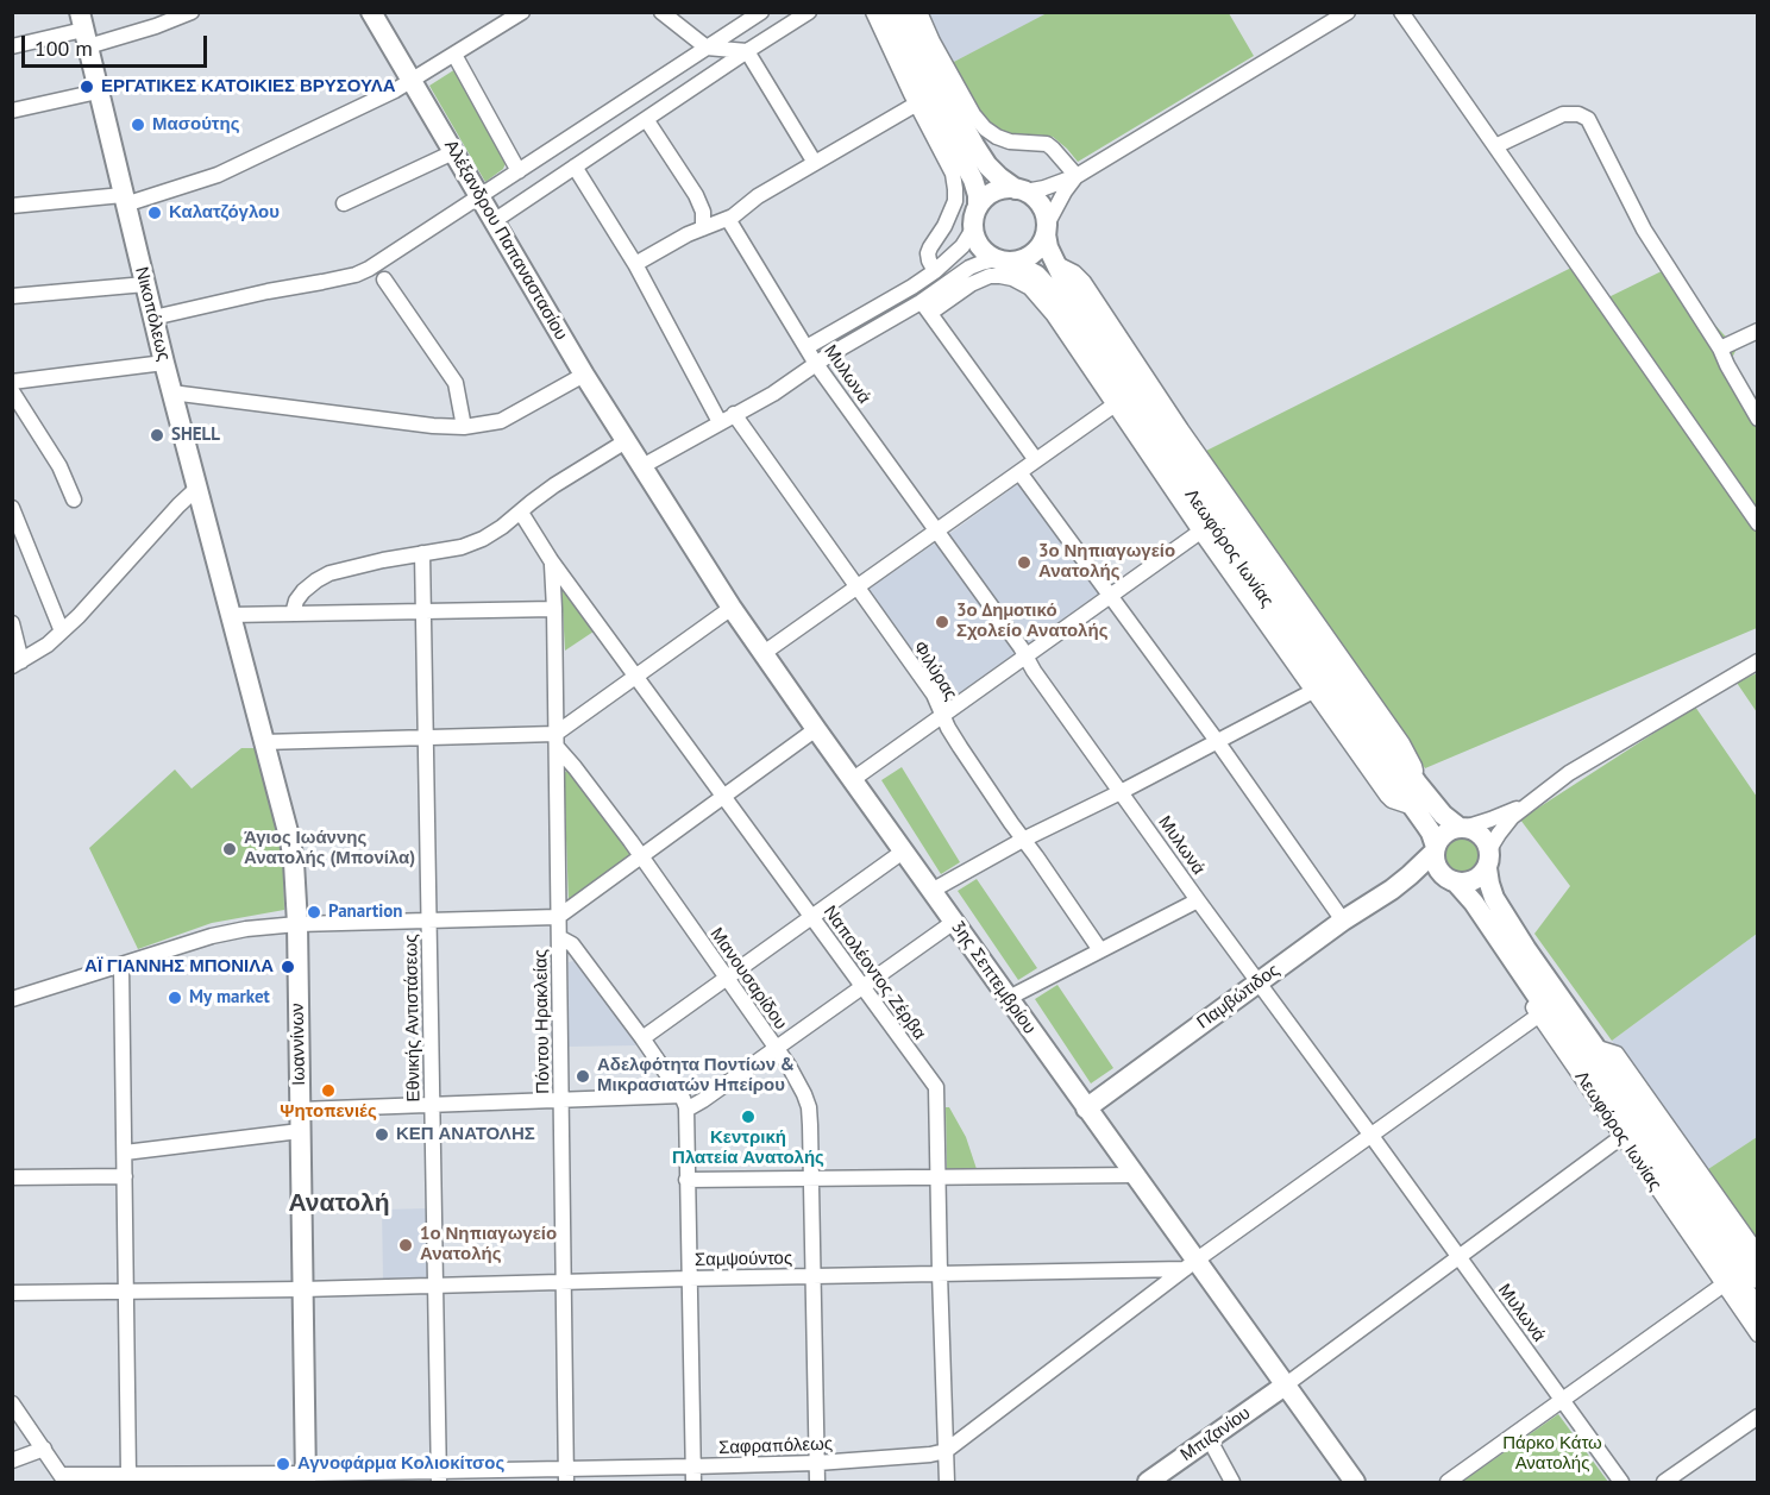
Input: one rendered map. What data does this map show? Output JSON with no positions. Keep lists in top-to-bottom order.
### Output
{
  "streets": {
    "street": [
      "Αλέξανδρου Παπαναστασίου",
      "Νικοπόλεως",
      "Μυλωνά",
      "Λεωφόρος Ιωνίας",
      "Φιλύρας",
      "Ναπολέοντος Ζέρβα",
      "3ης Σεπτεμβρίου",
      "Μανουσαρίδου",
      "Παμβώτιδος",
      "Εθνικής Αντιστάσεως",
      "Πόντου Ηρακλείας",
      "Ιωαννίνων",
      "Σαμψούντος",
      "Μπιζανίου",
      "Σαφραπόλεως"
    ]
  },
  "crossings": [
    ["Αλέξανδρου Παπαναστασίου", "3ης Σεπτεμβρίου"],
    ["Νικοπόλεως", "Ιωαννίνων"],
    ["Μυλωνά", "Παμβώτιδος"],
    ["Μυλωνά", "Σαφραπόλεως"],
    ["Λεωφόρος Ιωνίας", "Παμβώτιδος"],
    ["Λεωφόρος Ιωνίας", "Σαφραπόλεως"],
    ["Ναπολέοντος Ζέρβα", "Πόντου Ηρακλείας"],
    ["Ναπολέοντος Ζέρβα", "Σαμψούντος"],
    ["Ναπολέοντος Ζέρβα", "Σαφραπόλεως"],
    ["3ης Σεπτεμβρίου", "Παμβώτιδος"],
    ["3ης Σεπτεμβρίου", "Σαμψούντος"],
    ["3ης Σεπτεμβρίου", "Μπιζανίου"],
    ["3ης Σεπτεμβρίου", "Σαφραπόλεως"],
    ["Μανουσαρίδου", "Πόντου Ηρακλείας"],
    ["Μανουσαρίδου", "Σαμψούντος"],
    ["Μανουσαρίδου", "Σαφραπόλεως"],
    ["Εθνικής Αντιστάσεως", "Σαμψούντος"],
    ["Εθνικής Αντιστάσεως", "Σαφραπόλεως"],
    ["Πόντου Ηρακλείας", "Σαμψούντος"],
    ["Πόντου Ηρακλείας", "Σαφραπόλεως"],
    ["Ιωαννίνων", "Σαμψούντος"],
    ["Ιωαννίνων", "Σαφραπόλεως"],
    ["Σαμψούντος", "Σαφραπόλεως"]
  ],
  "districts": ["Ανατολή"],
  "parks": ["Πάρκο Κάτω Ανατολής"],
  "places": [
    "ΕΡΓΑΤΙΚΕΣ ΚΑΤΟΙΚΙΕΣ ΒΡΥΣΟΥΛΑ",
    "Μασούτης",
    "Καλατζόγλου",
    "SHELL",
    "3ο Νηπιαγωγείο Ανατολής",
    "3ο Δημοτικό Σχολείο Ανατολής",
    "Άγιος Ιωάννης Ανατολής (Μπονίλα)",
    "Panartion",
    "ΑΪ ΓΙΑΝΝΗΣ ΜΠΟΝΙΛΑ",
    "My market",
    "Αδελφότητα Ποντίων & Μικρασιατών Ηπείρου",
    "Ψητοπενιές",
    "Κεντρική Πλατεία Ανατολής",
    "ΚΕΠ ΑΝΑΤΟΛΗΣ",
    "1ο Νηπιαγωγείο Ανατολής",
    "Αγνοφάρμα Κολιοκίτσος"
  ],
  "scale_bar": "100 m"
}
